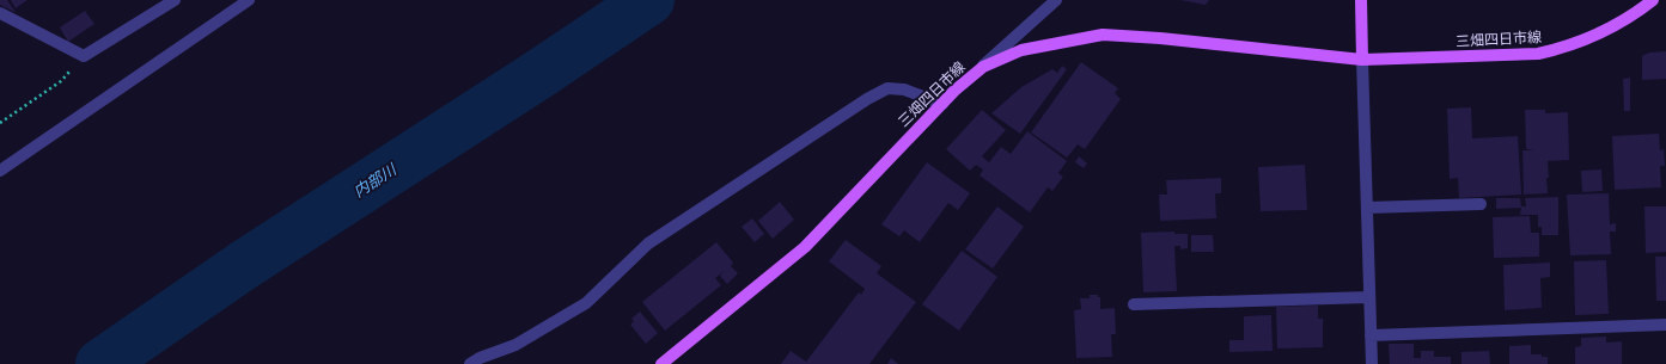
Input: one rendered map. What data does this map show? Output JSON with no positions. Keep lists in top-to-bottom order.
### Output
{
  "streets": {
    "main road": ["三畑四日市線"]
  },
  "water": ["内部川"]
}
